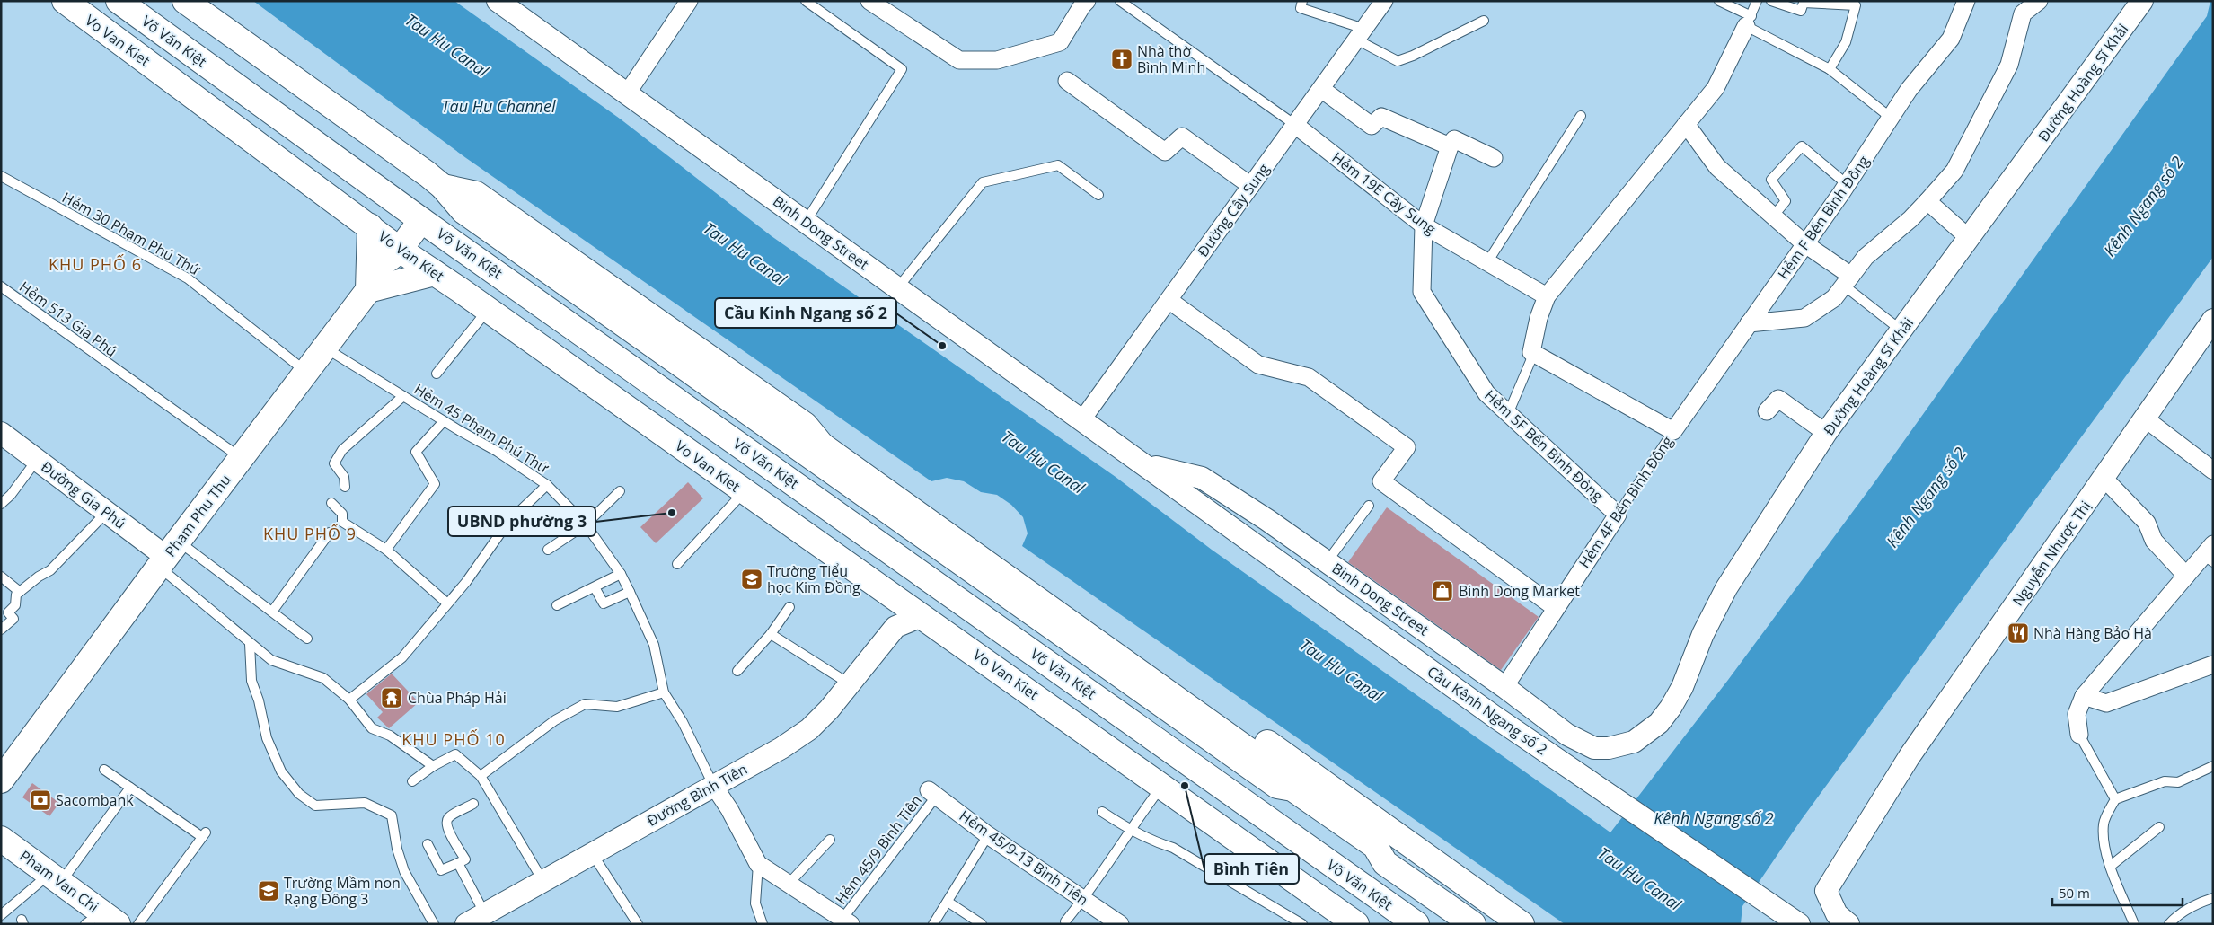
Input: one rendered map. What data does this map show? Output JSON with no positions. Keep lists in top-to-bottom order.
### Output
{
  "streets": {
    "main road": [
      "Vo Van Kiet",
      "Võ Văn Kiệt",
      "Pham Phu Thu",
      "Pham Van Chi"
    ],
    "street": [
      "Đường Hoàng Sĩ Khải",
      "Hẻm 19E Cây Sung",
      "Đường Cây Sung",
      "Hẻm F Bến Bình Đông",
      "Binh Dong Street",
      "Hẻm 5F Bến Bình Đông",
      "Đường Gia Phú",
      "Hẻm 4F Bến Bình Đông",
      "Nguyễn Nhược Thị",
      "Cầu Kênh Ngang số 2",
      "Đường Bình Tiên",
      "Hẻm 45/9-13 Bình Tiên"
    ],
    "lane": [
      "Hẻm 30 Phạm Phú Thứ",
      "Hẻm 513 Gia Phú",
      "Hẻm 45 Phạm Phú Thứ",
      "Hẻm 45/9 Bình Tiên"
    ]
  },
  "crossings": [
    ["Vo Van Kiet", "Pham Phu Thu"],
    ["Vo Van Kiet", "Đường Bình Tiên"],
    ["Võ Văn Kiệt", "Pham Phu Thu"],
    ["Đường Hoàng Sĩ Khải", "Binh Dong Street"],
    ["Hẻm 19E Cây Sung", "Đường Cây Sung"],
    ["Hẻm 19E Cây Sung", "Hẻm 5F Bến Bình Đông"],
    ["Đường Cây Sung", "Binh Dong Street"],
    ["Hẻm F Bến Bình Đông", "Hẻm 4F Bến Bình Đông"],
    ["Binh Dong Street", "Hẻm 4F Bến Bình Đông"],
    ["Binh Dong Street", "Cầu Kênh Ngang số 2"],
    ["Hẻm 30 Phạm Phú Thứ", "Pham Phu Thu"],
    ["Hẻm 513 Gia Phú", "Pham Phu Thu"],
    ["Hẻm 45 Phạm Phú Thứ", "Pham Phu Thu"],
    ["Hẻm 5F Bến Bình Đông", "Hẻm 4F Bến Bình Đông"],
    ["Đường Gia Phú", "Pham Phu Thu"],
    ["Hẻm 45/9 Bình Tiên", "Hẻm 45/9-13 Bình Tiên"]
  ],
  "districts": ["KHU PHỐ 6", "KHU PHỐ 9", "KHU PHỐ 10"],
  "water": ["Tau Hu Canal", "Tau Hu Channel", "Kênh Ngang số 2"],
  "places": {
    "church": ["Nhà thờ Bình Minh"],
    "other": ["Cầu Kinh Ngang số 2", "UBND phường 3", "Bình Tiên"],
    "school or university": ["Trường Tiểu học Kim Đồng", "Trường Mầm non Rạng Đông 3"],
    "shop": ["Binh Dong Market"],
    "restaurant": ["Nhà Hàng Bảo Hà"],
    "temple": ["Chùa Pháp Hải"],
    "bank": ["Sacombank"]
  },
  "scale_bar": "50 m"
}
